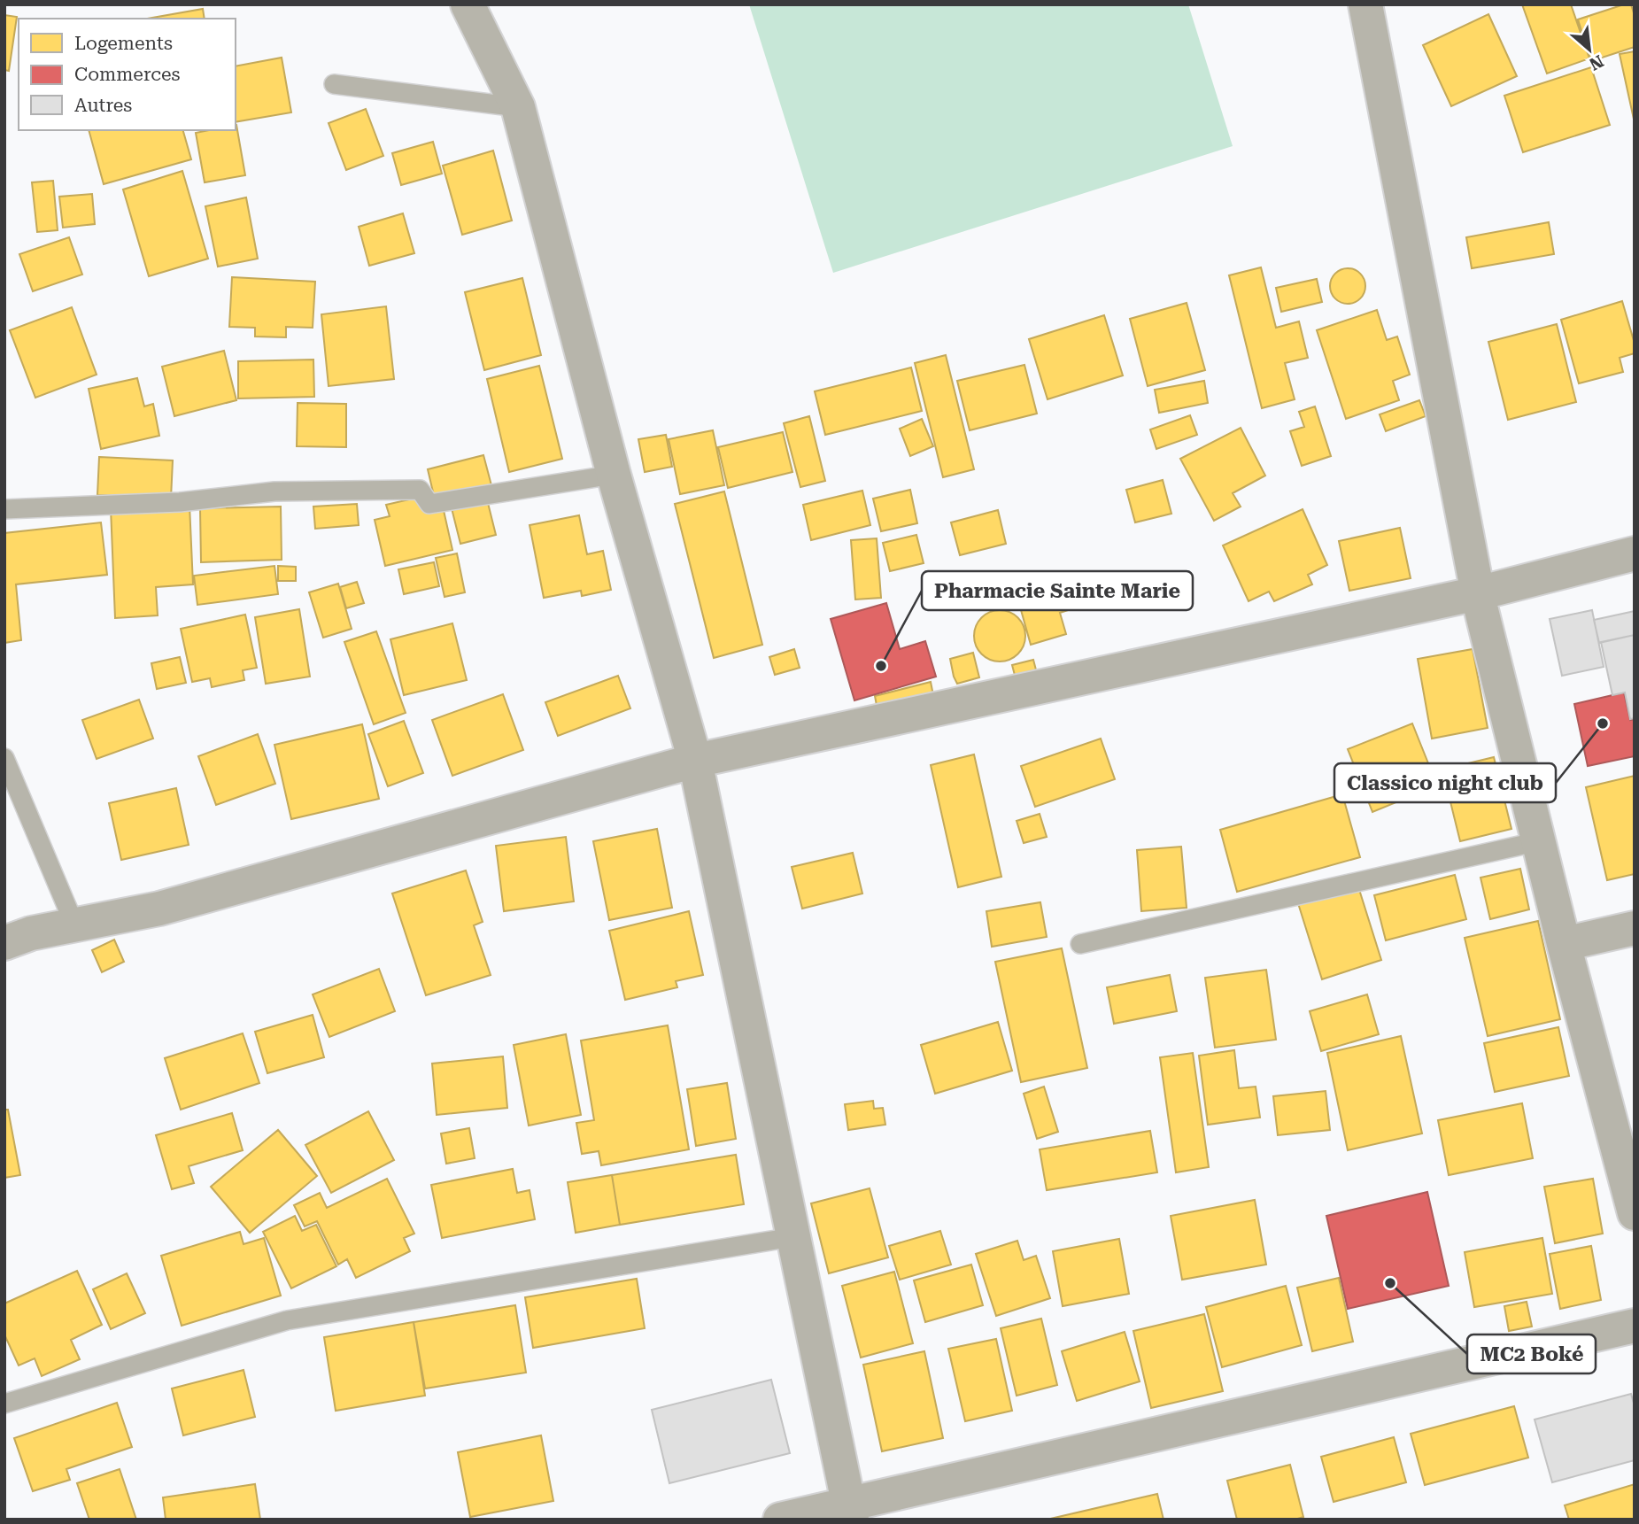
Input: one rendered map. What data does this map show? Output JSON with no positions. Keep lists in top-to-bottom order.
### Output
{
  "places": ["Pharmacie Sainte Marie", "Classico night club", "MC2 Boké"],
  "legend": ["Logements", "Commerces", "Autres"],
  "north": "bottom right"
}
